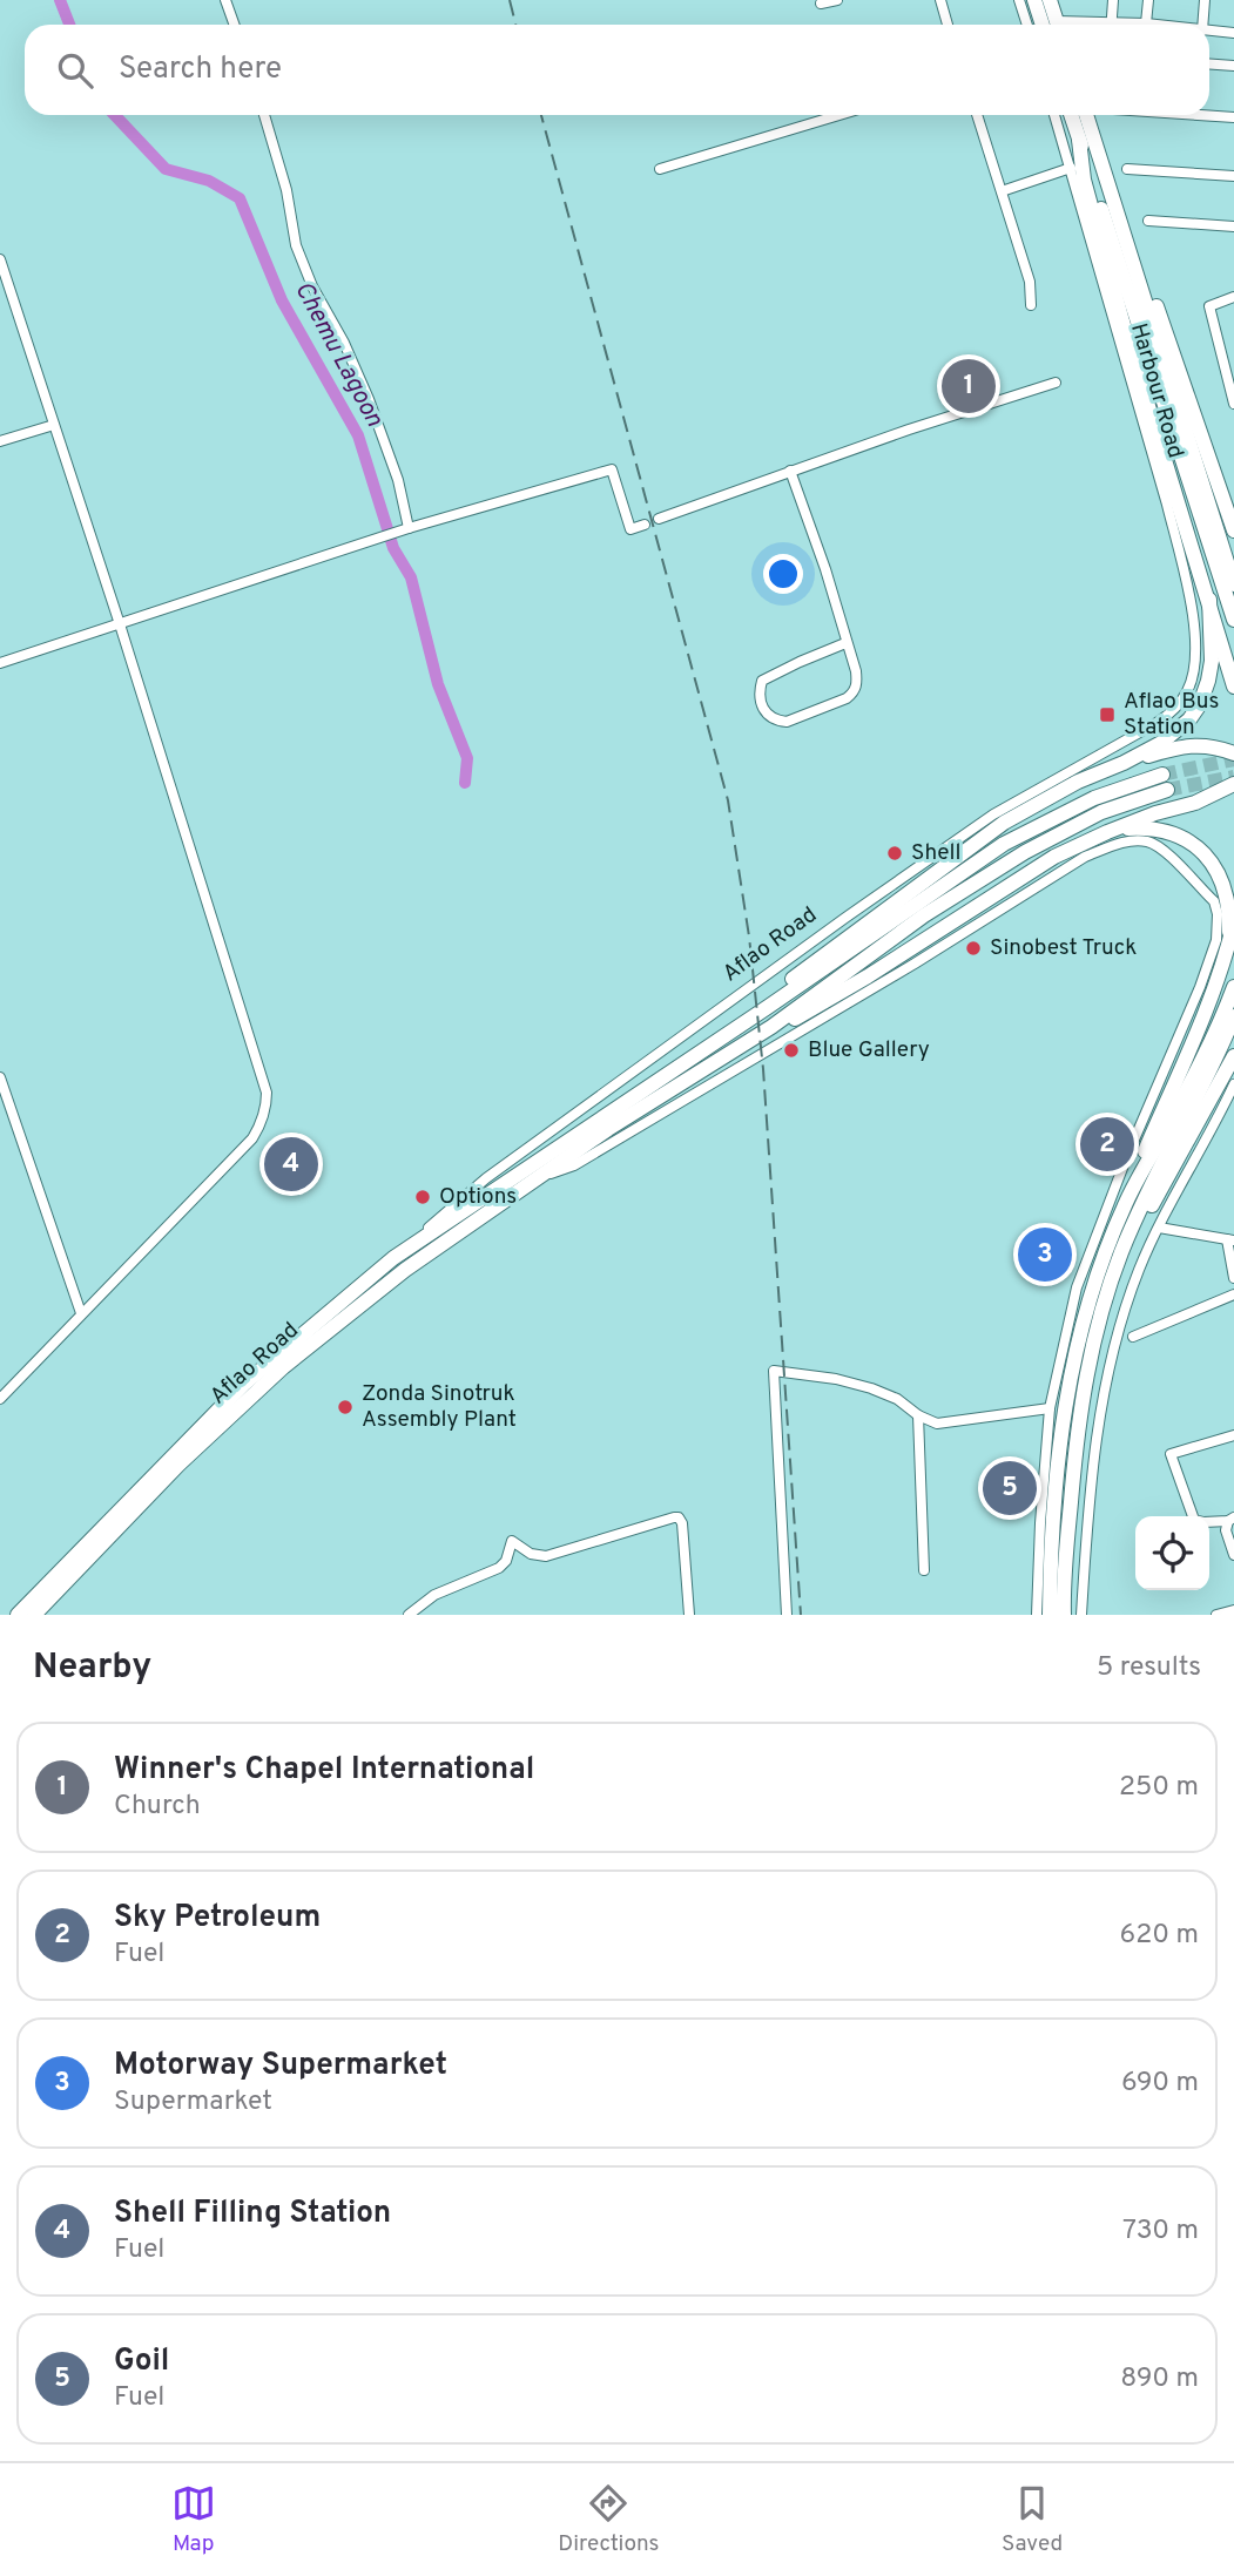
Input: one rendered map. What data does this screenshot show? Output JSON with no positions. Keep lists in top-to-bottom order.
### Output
{
  "streets": {
    "highway": ["Harbour Road", "Aflao Road"]
  },
  "crossings": [
    ["Harbour Road", "Aflao Road"]
  ],
  "water": ["Chemu Lagoon"],
  "places": {
    "transit": ["Aflao Bus Station"],
    "other": [
      "Shell",
      "Sinobest Truck",
      "Blue Gallery",
      "Options",
      "Zonda Sinotruk Assembly Plant"
    ]
  },
  "page": {
    "search": "Search here",
    "pins": [
      "1",
      "2",
      "4",
      "3",
      "5"
    ],
    "heading": ["Nearby", "5 results"],
    "list": [
      {
        "mark": "1",
        "name": "Winner's Chapel International",
        "note": "Church",
        "value": "250 m"
      },
      {
        "mark": "2",
        "name": "Sky Petroleum",
        "note": "Fuel",
        "value": "620 m"
      },
      {
        "mark": "3",
        "name": "Motorway Supermarket",
        "note": "Supermarket",
        "value": "690 m"
      },
      {
        "mark": "4",
        "name": "Shell Filling Station",
        "note": "Fuel",
        "value": "730 m"
      },
      {
        "mark": "5",
        "name": "Goil",
        "note": "Fuel",
        "value": "890 m"
      }
    ],
    "nav": ["Map", "Directions", "Saved"]
  }
}
